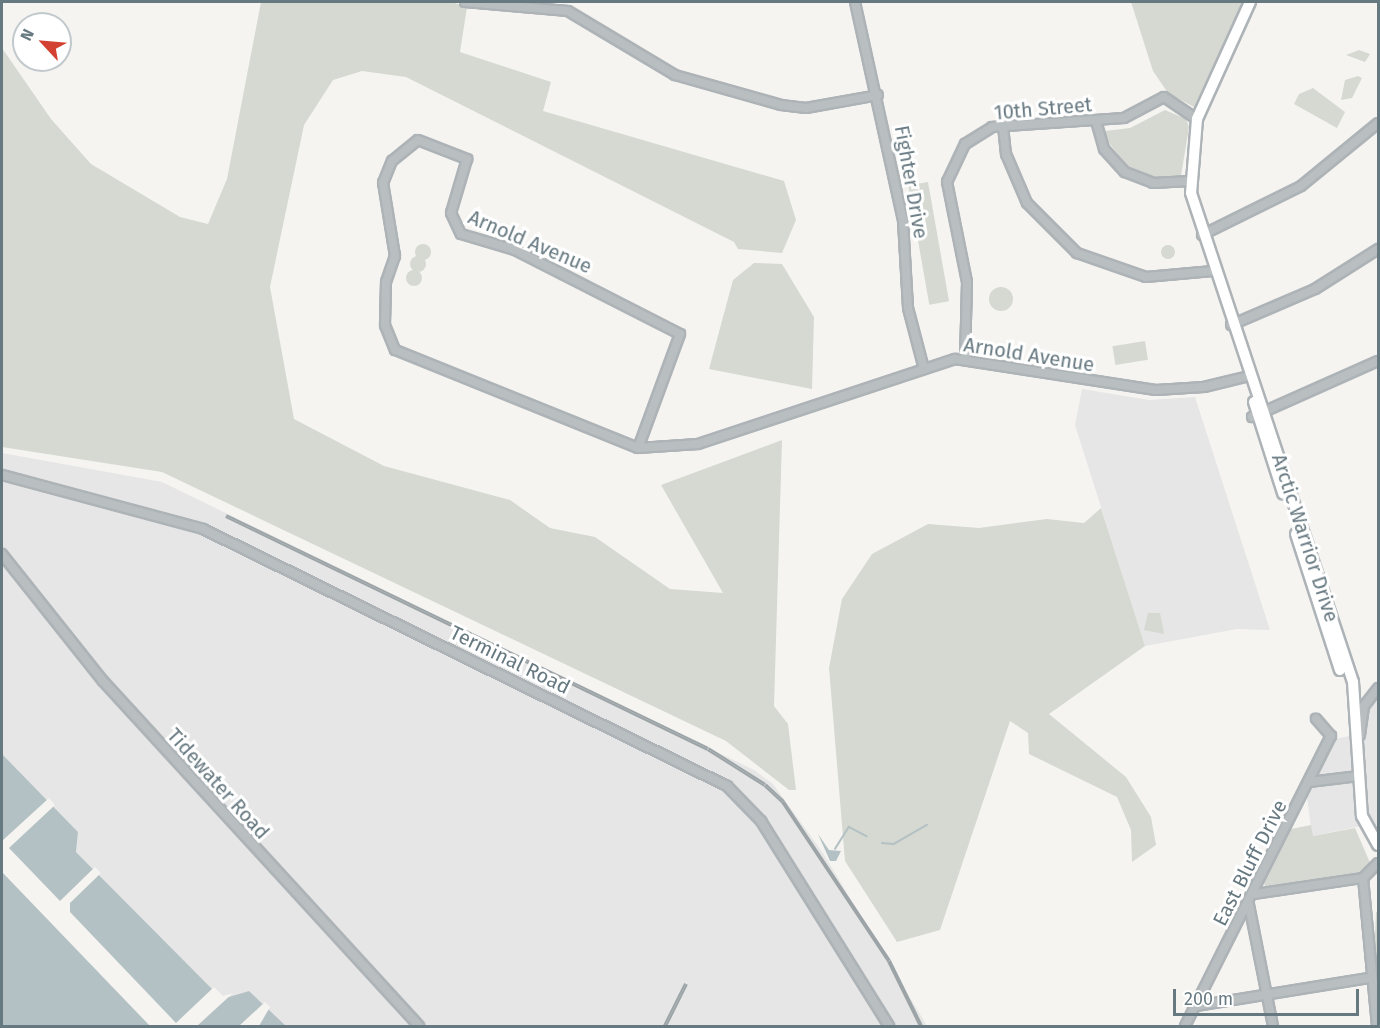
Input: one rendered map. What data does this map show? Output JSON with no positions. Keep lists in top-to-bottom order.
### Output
{
  "streets": {
    "main road": ["Arctic Warrior Drive"],
    "street": [
      "10th Street",
      "Fighter Drive",
      "Arnold Avenue",
      "Terminal Road",
      "Tidewater Road",
      "East Bluff Drive"
    ]
  },
  "crossings": [
    ["10th Street", "Arnold Avenue"],
    ["10th Street", "Arctic Warrior Drive"],
    ["Fighter Drive", "Arnold Avenue"],
    ["Arnold Avenue", "Arctic Warrior Drive"]
  ],
  "scale_bar": "200 m",
  "north": "top left"
}
